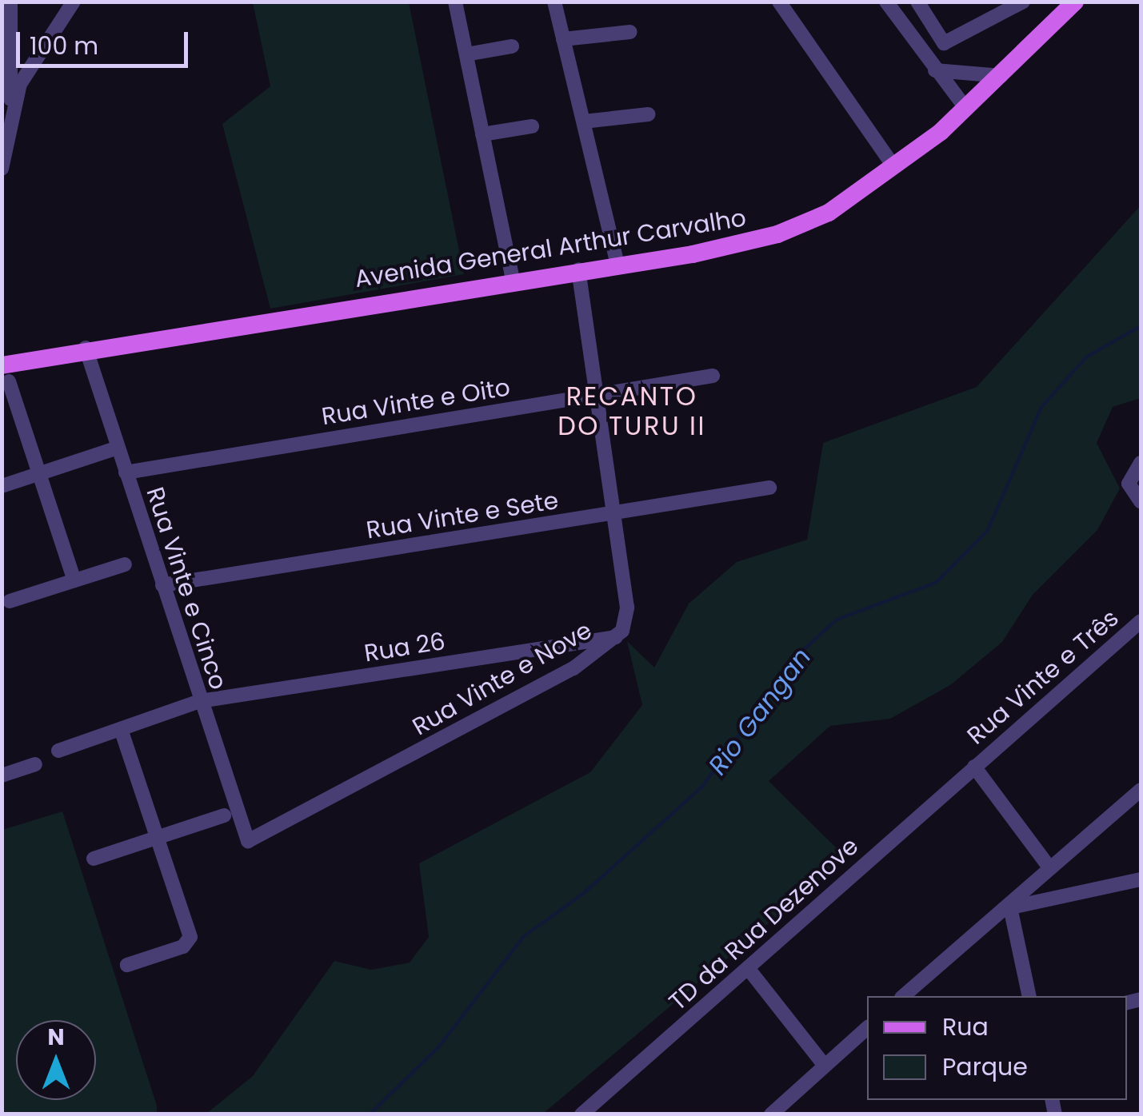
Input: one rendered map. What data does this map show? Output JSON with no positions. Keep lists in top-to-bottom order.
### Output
{
  "streets": {
    "main road": ["Avenida General Arthur Carvalho"],
    "street": [
      "Rua Vinte e Oito",
      "Rua Vinte e Sete",
      "Rua Vinte e Cinco",
      "Rua 26",
      "Rua Vinte e Três",
      "Rua Vinte e Nove",
      "TD da Rua Dezenove"
    ]
  },
  "crossings": [
    ["Avenida General Arthur Carvalho", "Rua Vinte e Cinco"],
    ["Avenida General Arthur Carvalho", "Rua Vinte e Nove"],
    ["Rua Vinte e Oito", "Rua Vinte e Cinco"],
    ["Rua Vinte e Oito", "Rua Vinte e Nove"],
    ["Rua Vinte e Sete", "Rua Vinte e Cinco"],
    ["Rua Vinte e Sete", "Rua Vinte e Nove"],
    ["Rua Vinte e Cinco", "Rua 26"],
    ["Rua Vinte e Cinco", "Rua Vinte e Nove"],
    ["Rua 26", "Rua Vinte e Nove"],
    ["Rua Vinte e Três", "TD da Rua Dezenove"]
  ],
  "districts": ["RECANTO DO TURU II"],
  "water": ["Rio Gangan"],
  "legend": ["Rua", "Parque"],
  "scale_bar": "100 m",
  "north": "top"
}
